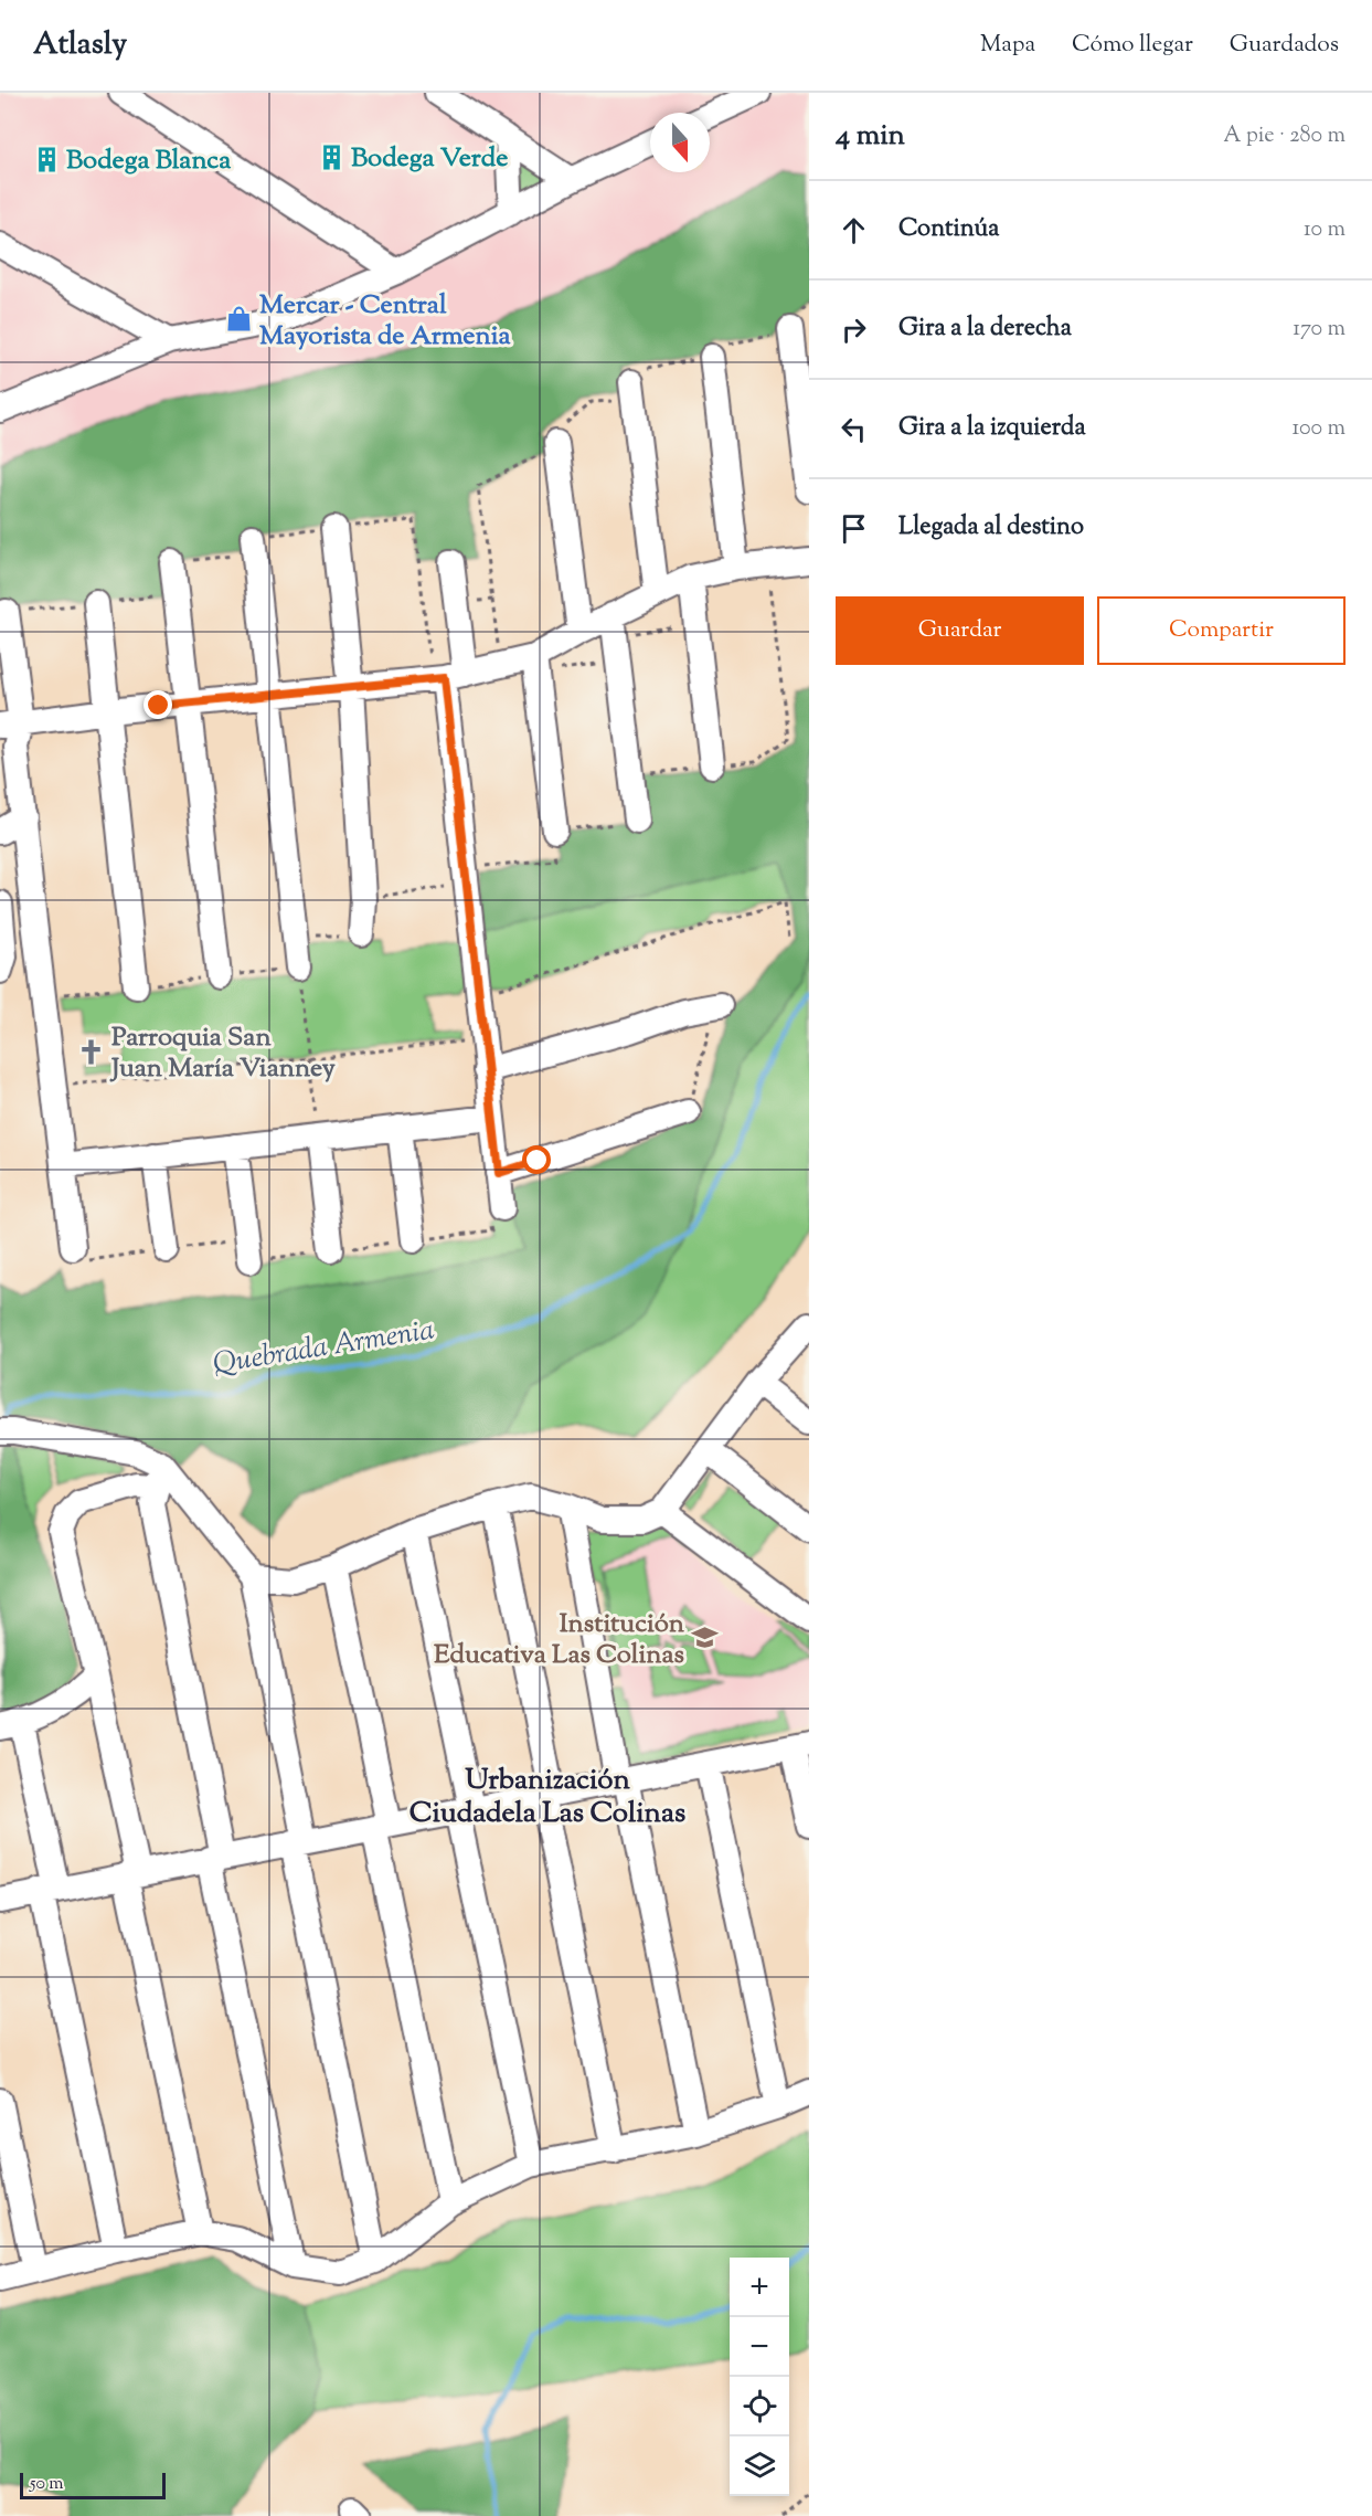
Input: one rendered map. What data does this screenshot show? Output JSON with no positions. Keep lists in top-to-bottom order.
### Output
{
  "districts": ["Urbanización Ciudadela Las Colinas"],
  "water": ["Quebrada Armenia"],
  "places": {
    "building": ["Bodega Verde", "Bodega Blanca"],
    "shop": ["Mercar - Central Mayorista de Armenia"],
    "church": ["Parroquia San Juan María Vianney"],
    "school or university": ["Institución Educativa Las Colinas"]
  },
  "scale_bar": "50 m",
  "north": "bottom",
  "page": {
    "header": "Atlasly",
    "nav": ["Mapa", "Cómo llegar", "Guardados"],
    "heading": ["4 min", "A pie · 280 m"],
    "list": [
      ["Continúa", "10 m"],
      ["Gira a la derecha", "170 m"],
      ["Gira a la izquierda", "100 m"],
      "Llegada al destino"
    ],
    "buttons": ["Guardar", "Compartir"],
    "map_buttons": ["+", "−"],
    "scale": "50 m"
  }
}
